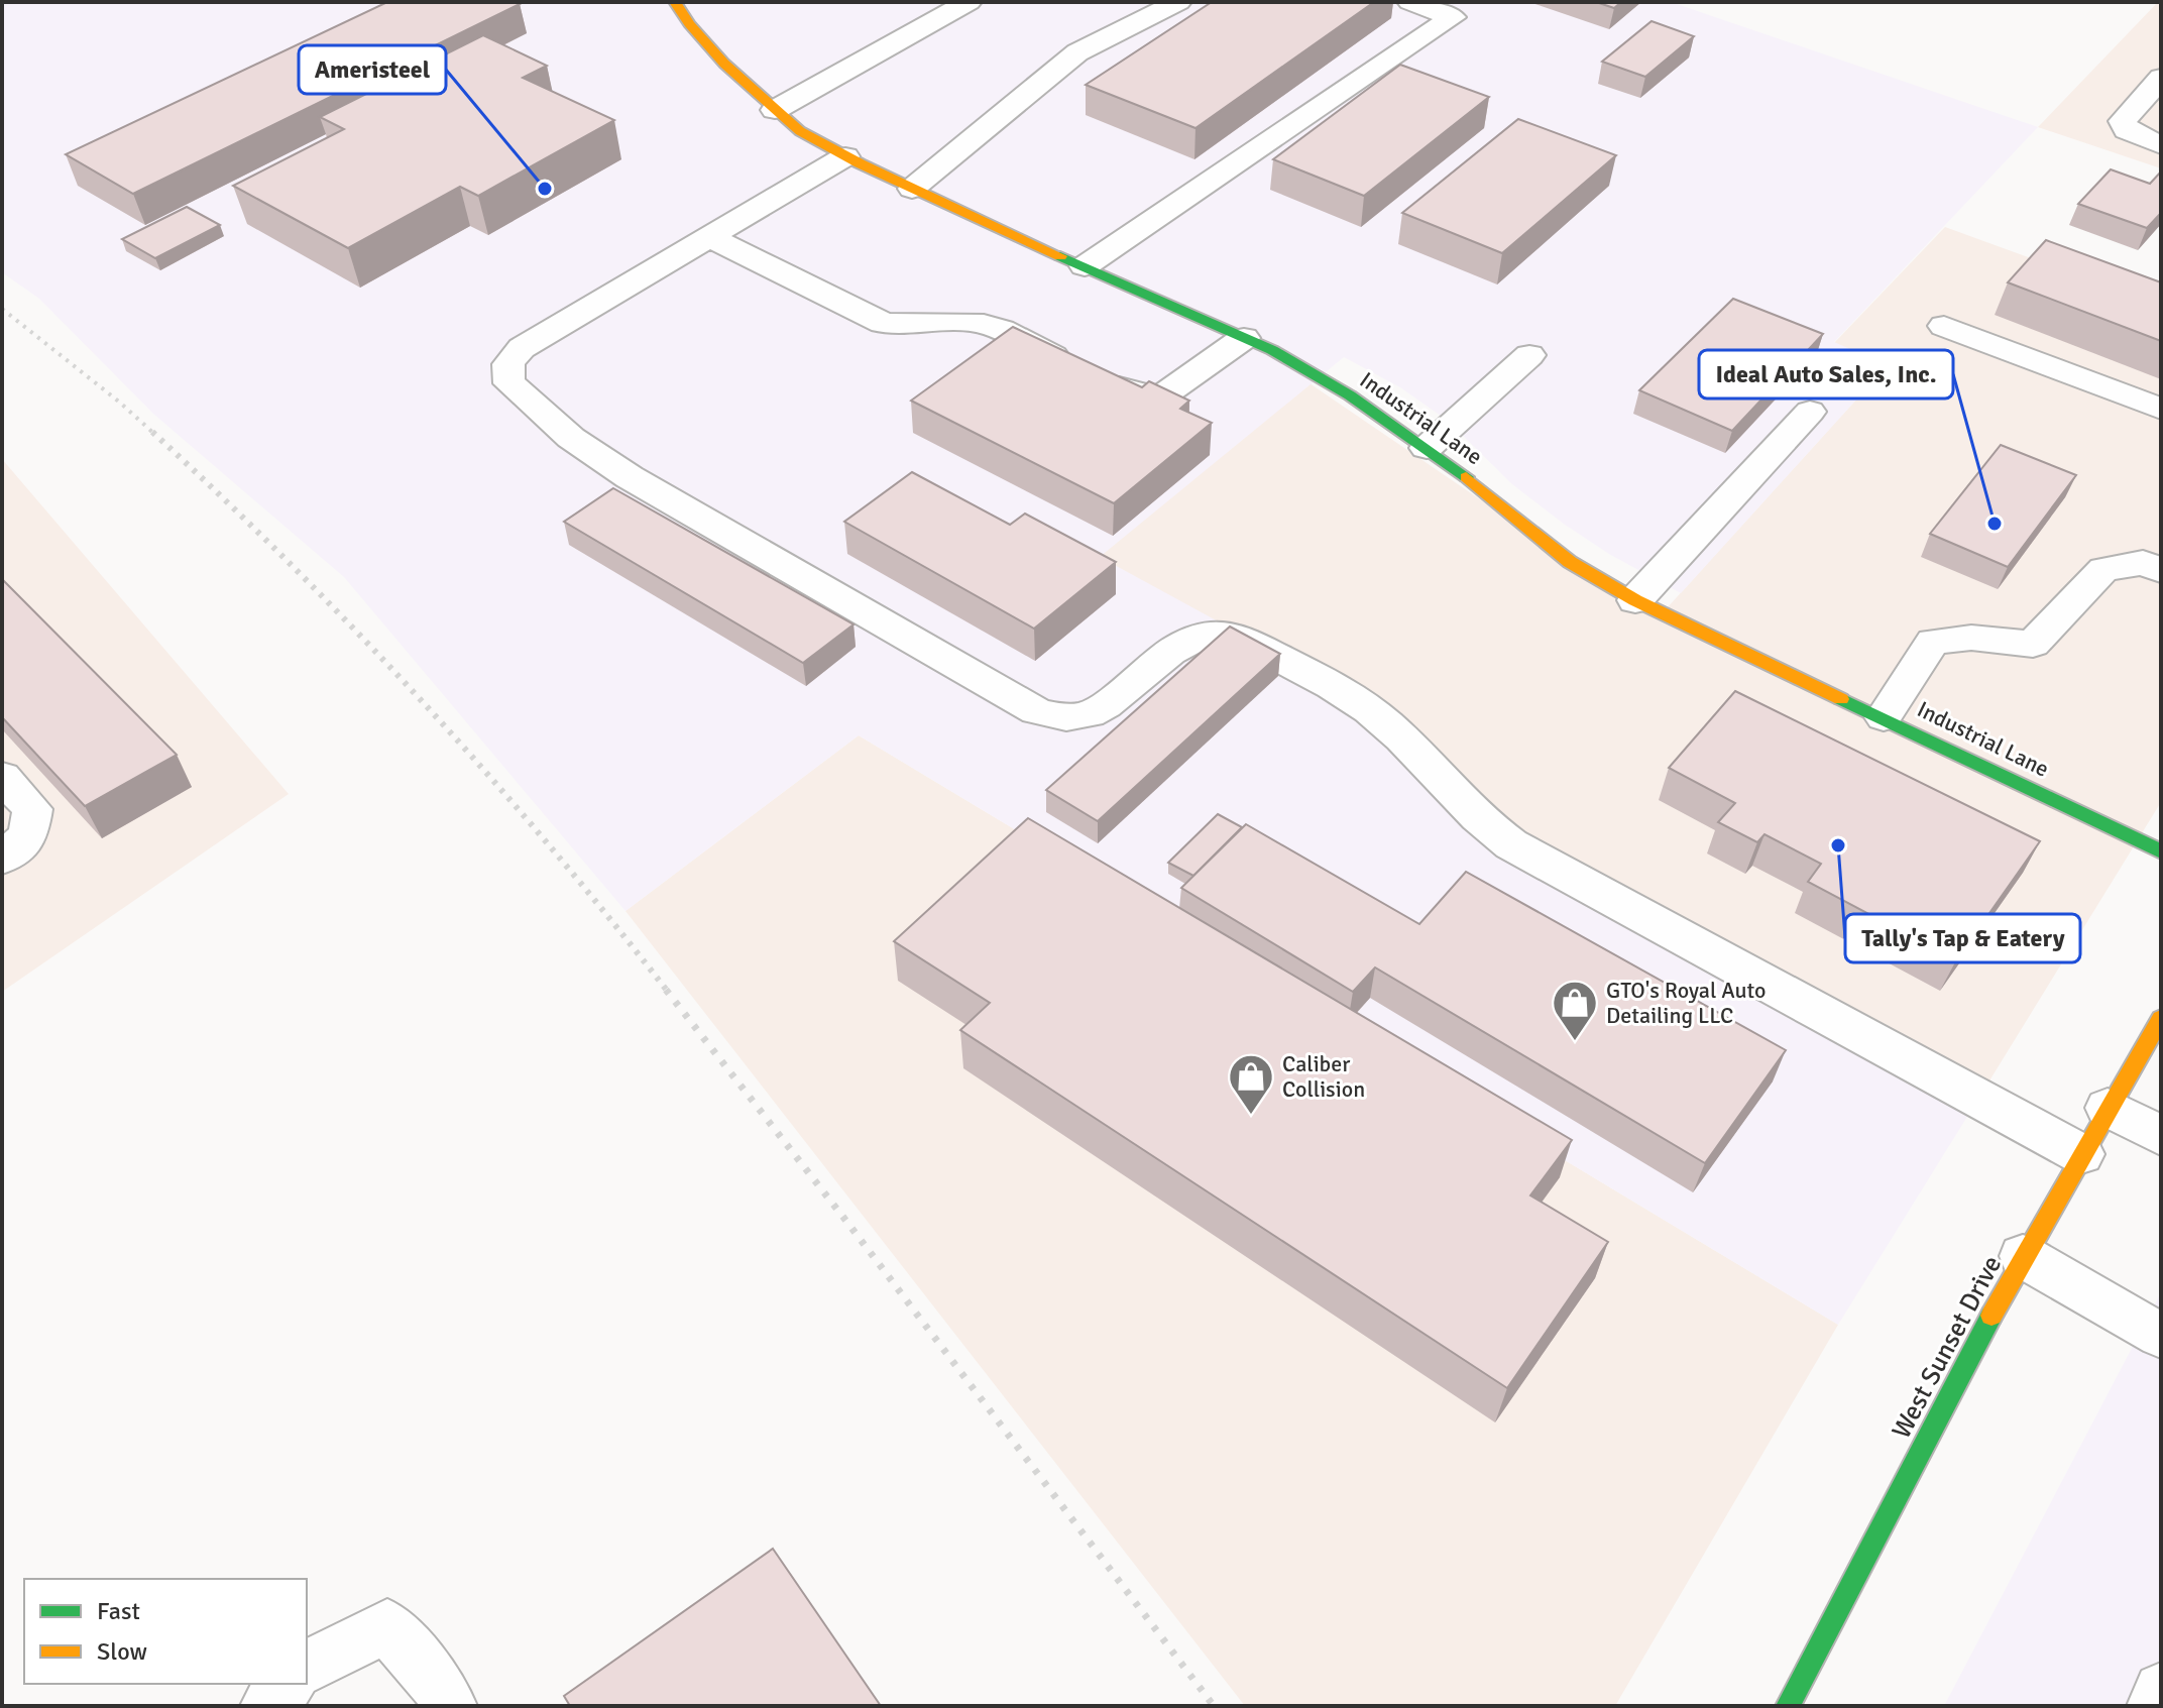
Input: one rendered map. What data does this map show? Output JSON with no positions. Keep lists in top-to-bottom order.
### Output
{
  "streets": {
    "street": ["Industrial Lane", "West Sunset Drive"]
  },
  "places": {
    "other": ["Ameristeel", "Ideal Auto Sales, Inc.", "Tally's Tap & Eatery"],
    "shop": ["GTO's Royal Auto Detailing LLC", "Caliber Collision"]
  },
  "legend": ["Fast", "Slow"]
}
